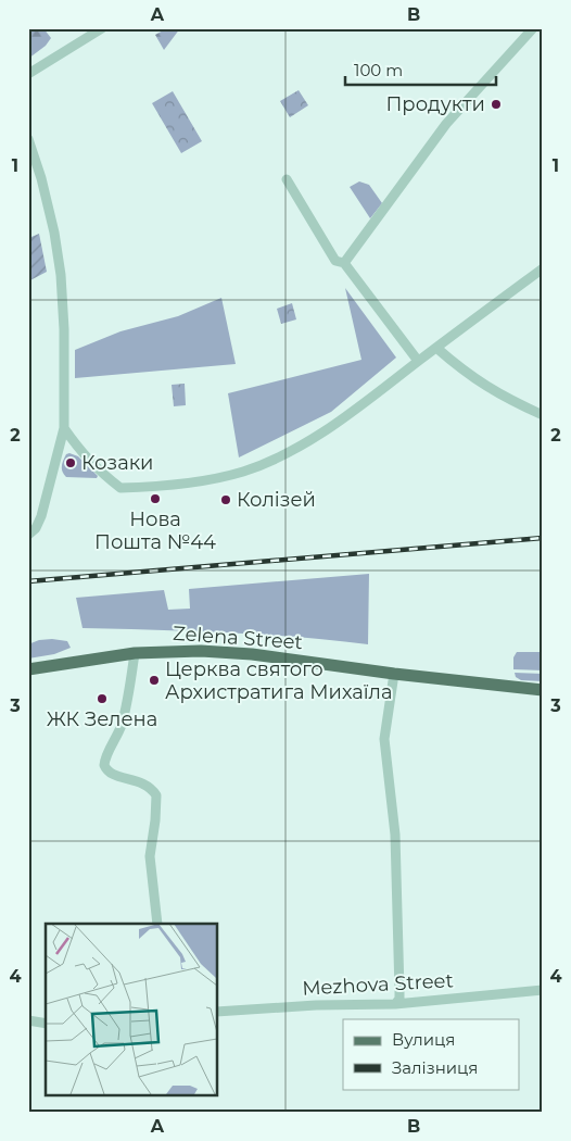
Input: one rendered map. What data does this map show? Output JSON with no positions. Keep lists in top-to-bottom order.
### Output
{
  "streets": {
    "main road": ["Zelena Street"],
    "street": ["Mezhova Street"]
  },
  "places": [
    "Продукти",
    "Козаки",
    "Нова Пошта №44",
    "Колізей",
    "Церква святого Архистратига Михаїла",
    "ЖК Зелена"
  ],
  "legend": ["Вулиця", "Залізниця"],
  "scale_bar": "100 m",
  "grid": {
    "columns": ["A", "B"],
    "rows": [
      "1",
      "2",
      "3",
      "4"
    ]
  }
}
